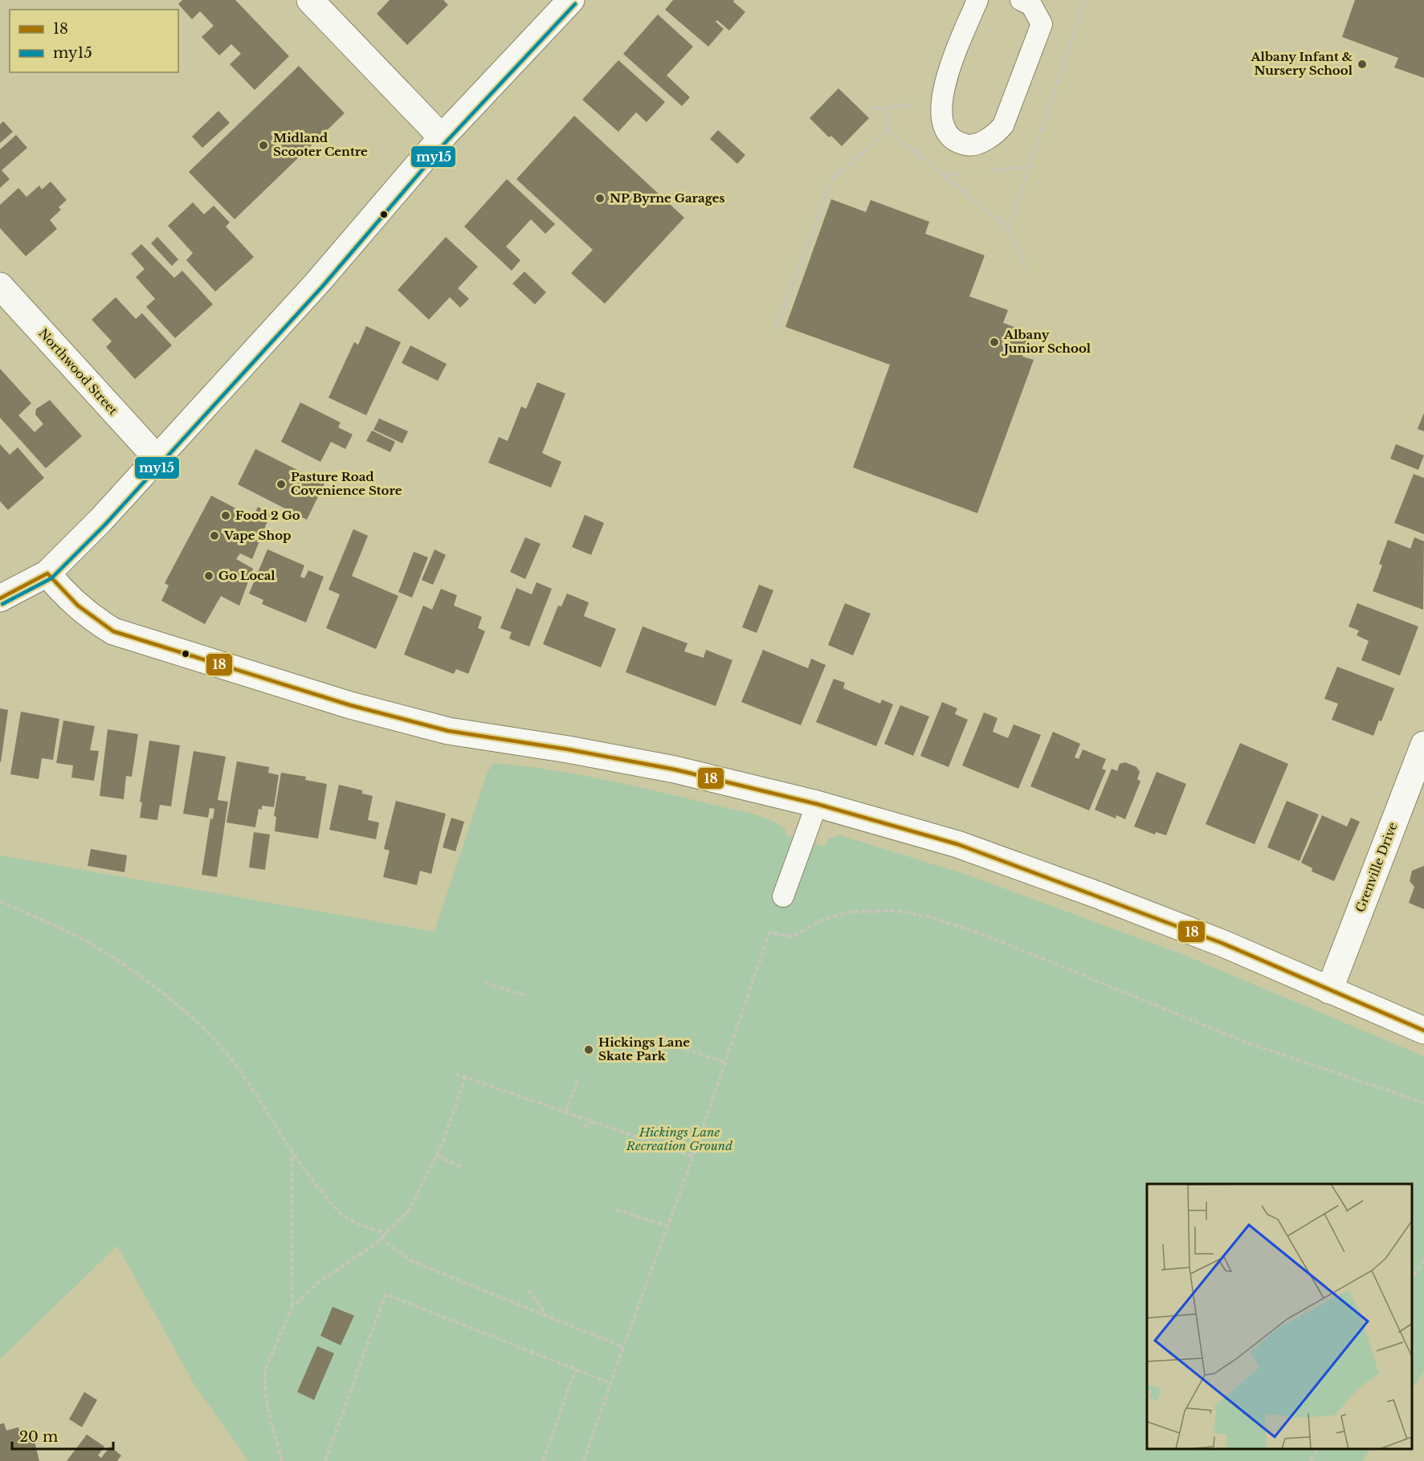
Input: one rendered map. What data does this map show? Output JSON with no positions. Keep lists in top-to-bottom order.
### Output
{
  "streets": {
    "main road": ["Northwood Street", "Grenville Drive"]
  },
  "parks": ["Hickings Lane Recreation Ground"],
  "places": [
    "Albany Infant & Nursery School",
    "Midland Scooter Centre",
    "NP Byrne Garages",
    "Albany Junior School",
    "Pasture Road Covenience Store",
    "Food 2 Go",
    "Vape Shop",
    "Go Local",
    "Hickings Lane Skate Park"
  ],
  "lines": ["transit line my15", "transit line 18"],
  "legend": ["18", "my15"],
  "scale_bar": "20 m"
}
